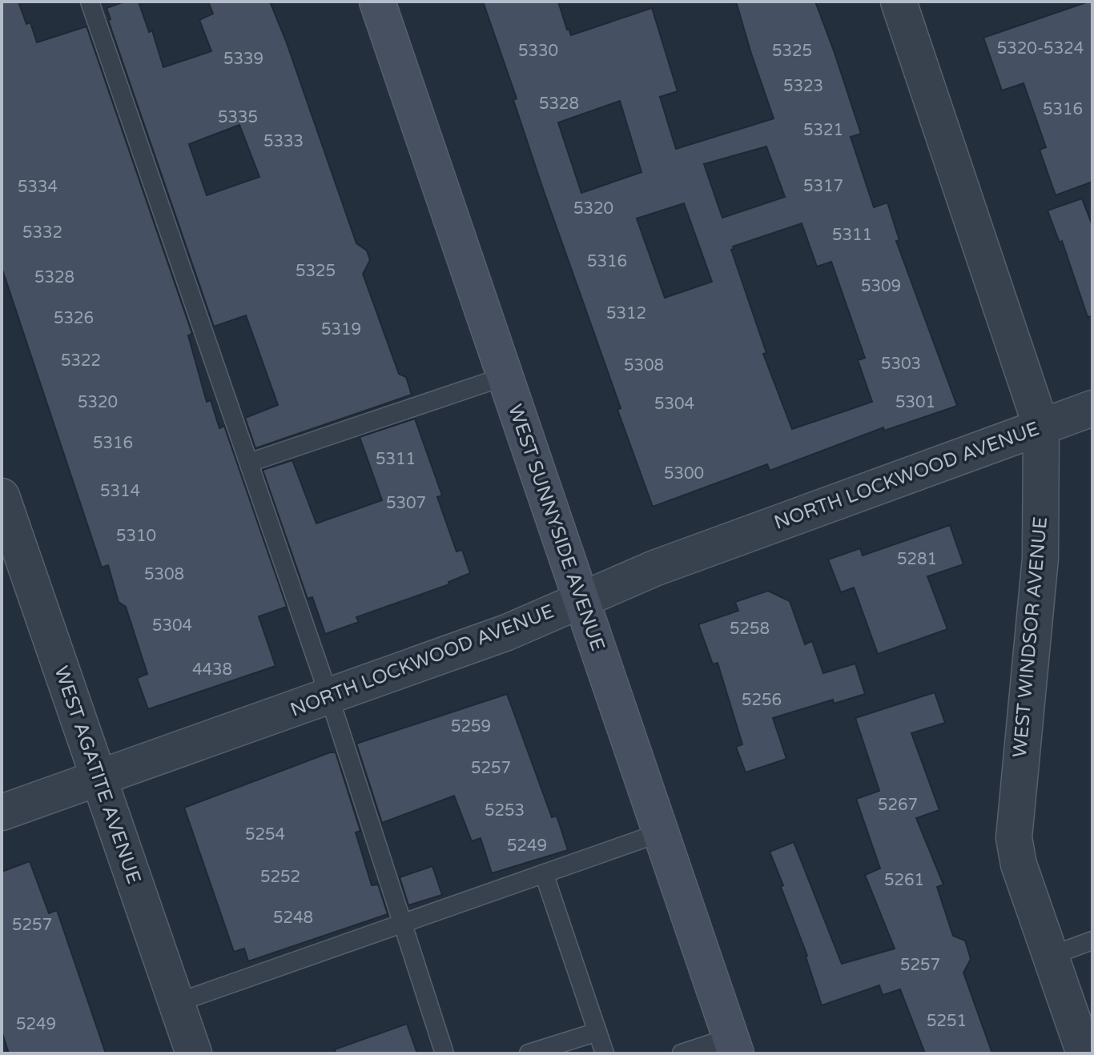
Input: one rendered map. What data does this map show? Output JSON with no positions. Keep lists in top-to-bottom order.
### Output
{
  "streets": {
    "street": [
      "NORTH LOCKWOOD AVENUE",
      "WEST SUNNYSIDE AVENUE",
      "WEST WINDSOR AVENUE",
      "WEST AGATITE AVENUE"
    ]
  },
  "crossings": [
    ["NORTH LOCKWOOD AVENUE", "WEST SUNNYSIDE AVENUE"],
    ["NORTH LOCKWOOD AVENUE", "WEST WINDSOR AVENUE"],
    ["NORTH LOCKWOOD AVENUE", "WEST AGATITE AVENUE"]
  ],
  "house_numbers": [
    "5320-5324",
    "5330",
    "5325",
    "5339",
    "5323",
    "5328",
    "5316",
    "5335",
    "5321",
    "5333",
    "5317",
    "5334",
    "5320",
    "5332",
    "5311",
    "5316",
    "5325",
    "5328",
    "5309",
    "5312",
    "5326",
    "5319",
    "5322",
    "5303",
    "5308",
    "5320",
    "5301",
    "5304",
    "5316",
    "5311",
    "5300",
    "5314",
    "5307",
    "5310",
    "5281",
    "5308",
    "5304",
    "5258",
    "4438",
    "5256",
    "5259",
    "5257",
    "5267",
    "5253",
    "5254",
    "5249",
    "5252",
    "5261",
    "5248",
    "5257",
    "5257",
    "5251",
    "5249"
  ]
}
